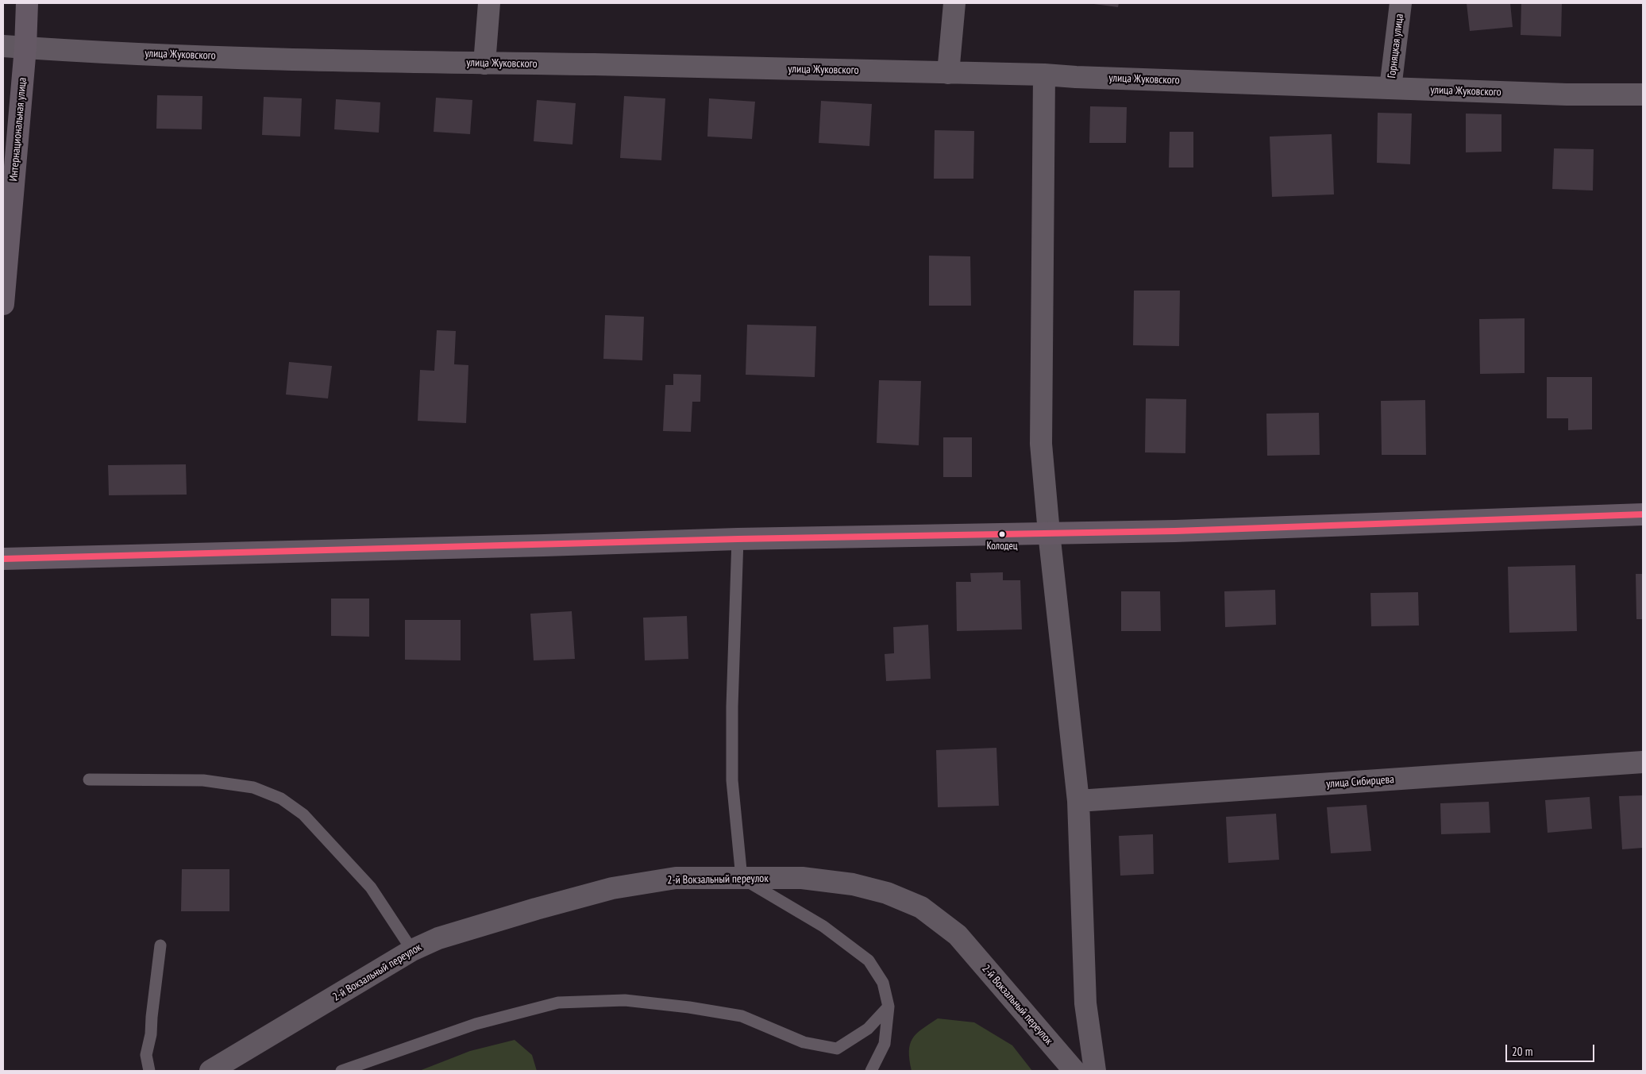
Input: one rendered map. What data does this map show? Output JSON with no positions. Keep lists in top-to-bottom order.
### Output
{
  "streets": {
    "main road": ["Интернациональная улица"],
    "street": [
      "Горняцкая улица",
      "улица Жуковского",
      "улица Сибирцева",
      "2-й Вокзальный переулок"
    ]
  },
  "crossings": [
    ["Горняцкая улица", "улица Жуковского"],
    ["улица Жуковского", "Интернациональная улица"]
  ],
  "places": ["Колодец"],
  "scale_bar": "20 m"
}
